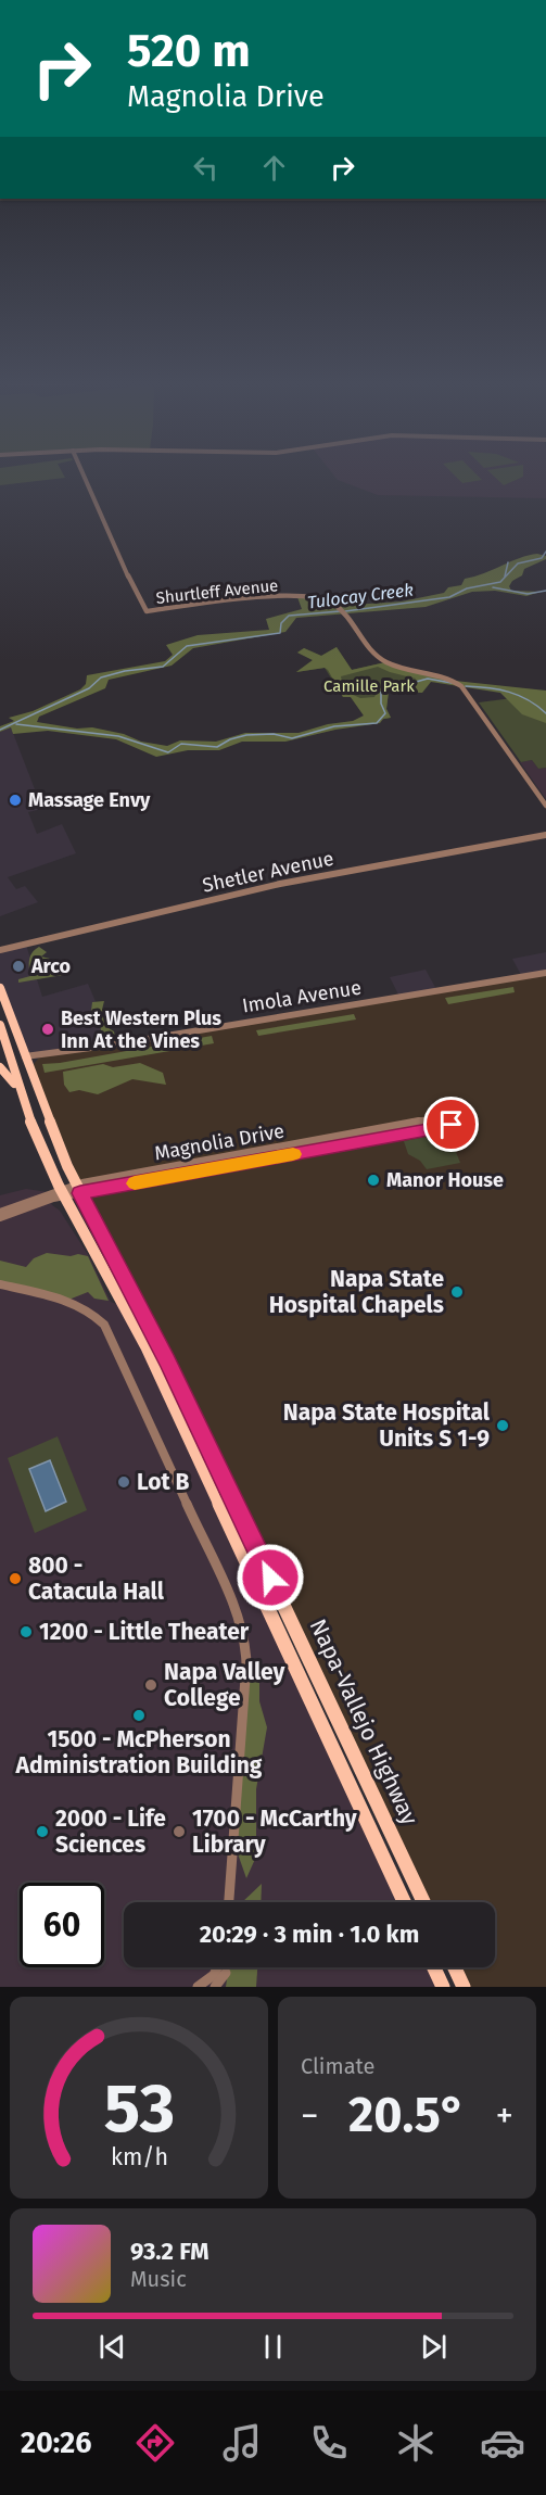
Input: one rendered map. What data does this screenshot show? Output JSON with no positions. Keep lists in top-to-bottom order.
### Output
{
  "streets": {
    "main road": ["Napa-Vallejo Highway"],
    "street": [
      "Shurtleff Avenue",
      "Shetler Avenue",
      "Imola Avenue",
      "Magnolia Drive"
    ]
  },
  "crossings": [
    ["Imola Avenue", "Napa-Vallejo Highway"],
    ["Magnolia Drive", "Napa-Vallejo Highway"]
  ],
  "water": ["Tulocay Creek"],
  "parks": ["Camille Park"],
  "places": [
    "Massage Envy",
    "Arco",
    "Best Western Plus Inn At the Vines",
    "Manor House",
    "Napa State Hospital Chapels",
    "Napa State Hospital Units S 1-9",
    "Lot B",
    "800 - Catacula Hall",
    "1200 - Little Theater",
    "Napa Valley College",
    "1500 - McPherson Administration Building",
    "2000 - Life Sciences",
    "1700 - McCarthy Library"
  ],
  "page": {
    "turn": ["520 m", "Magnolia Drive"],
    "limit": "60",
    "trip": "20:29 · 3 min · 1.0 km",
    "tile": "Climate",
    "heat": ["−", "20.5°", "+"],
    "song": ["93.2 FM", "Music"],
    "tabs": "20:26",
    "gauge": ["53", "km/h"]
  }
}
